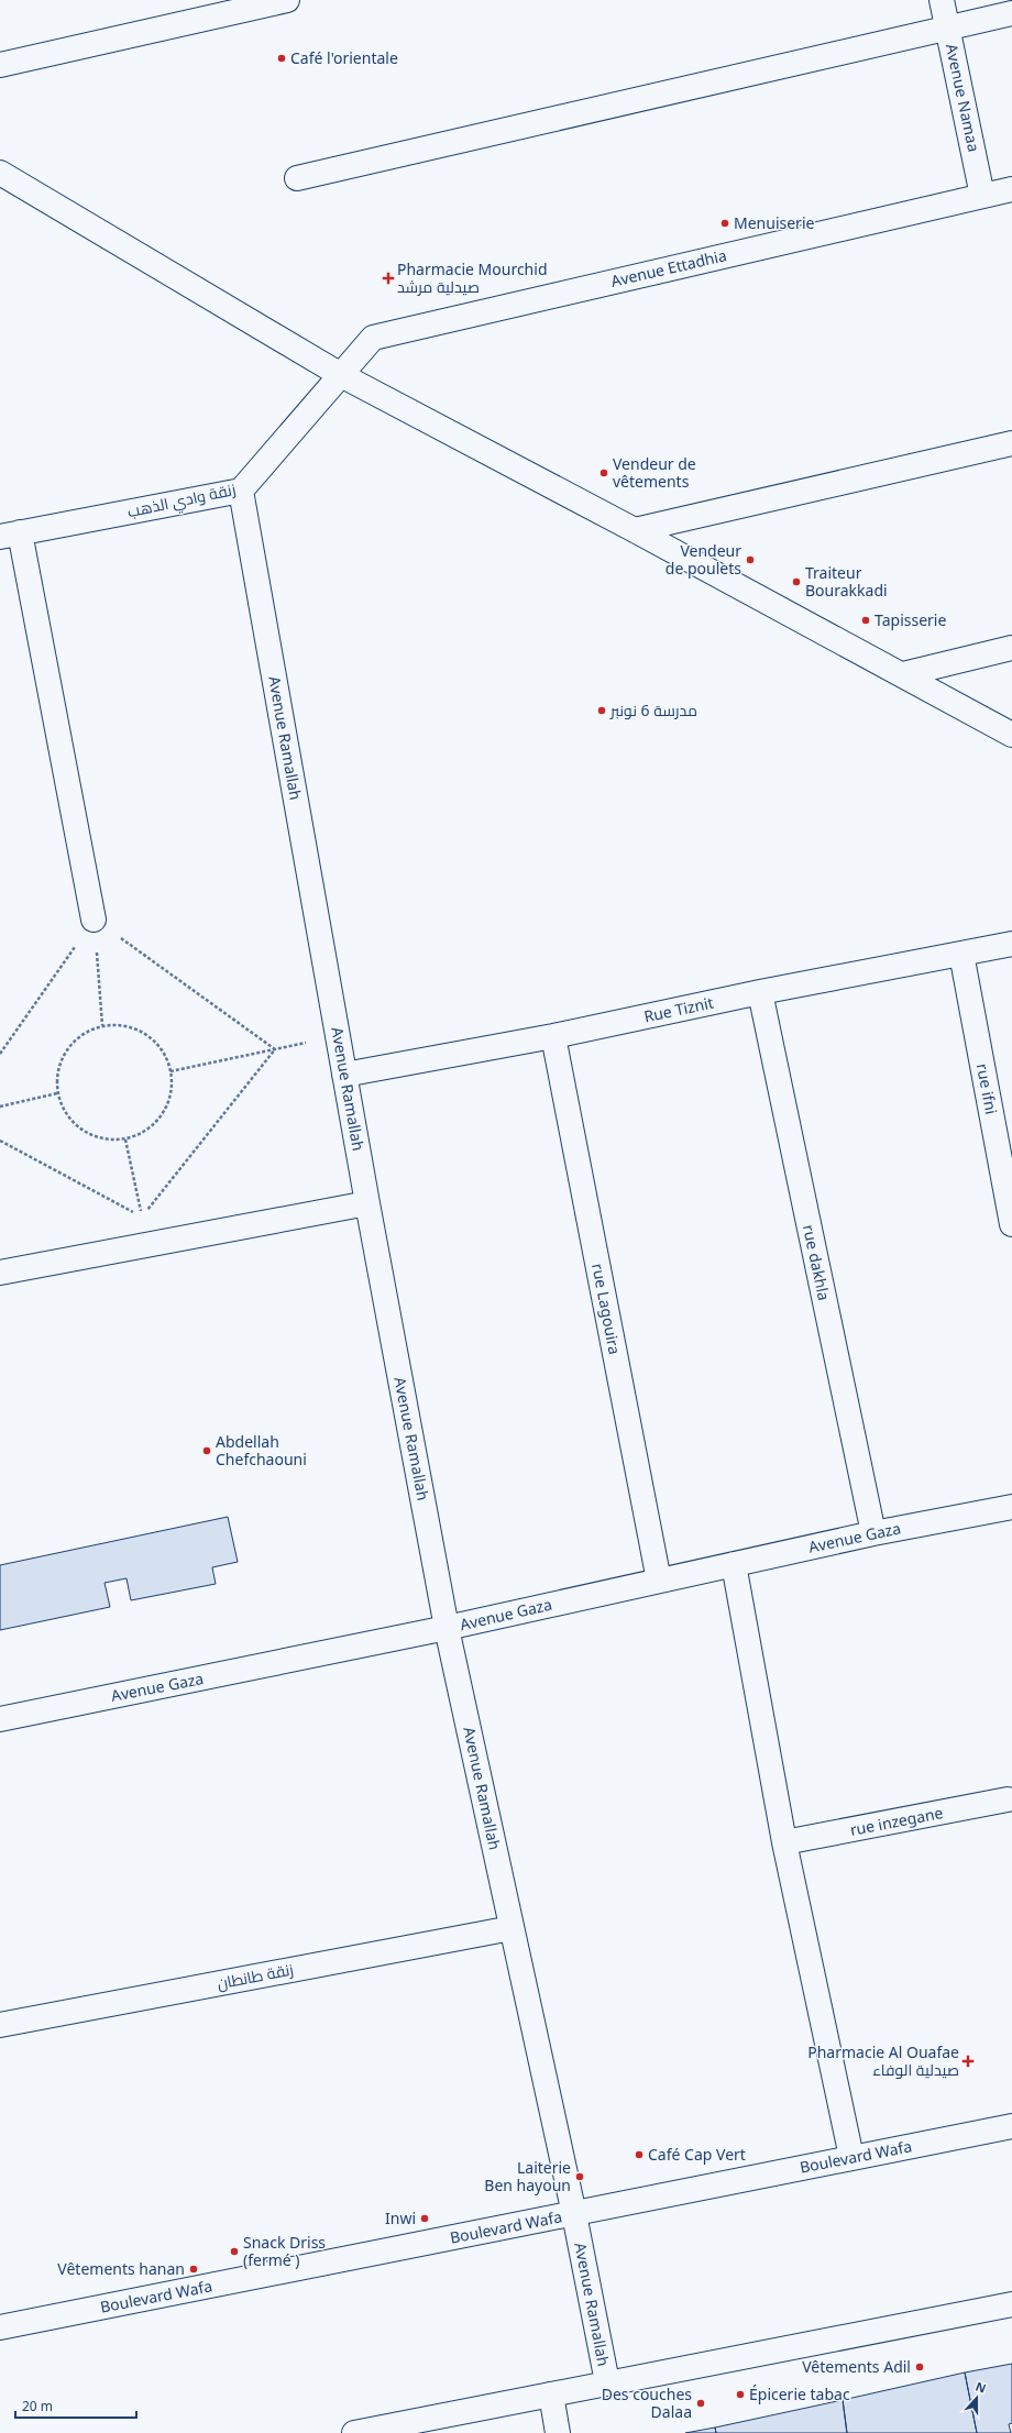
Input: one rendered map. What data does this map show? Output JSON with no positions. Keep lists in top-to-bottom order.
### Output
{
  "streets": {
    "street": [
      "Avenue Namaa",
      "Avenue Ettadhia",
      "زنقة وادي الذهب",
      "Avenue Ramallah",
      "Rue Tiznit",
      "rue ifni",
      "rue dakhla",
      "rue Lagouira",
      "Avenue Gaza",
      "rue inzegane",
      "زنقة طانطان",
      "Boulevard Wafa"
    ]
  },
  "crossings": [
    ["Avenue Namaa", "Avenue Ettadhia"],
    ["Avenue Ettadhia", "زنقة وادي الذهب"],
    ["زنقة وادي الذهب", "Avenue Ramallah"],
    ["Avenue Ramallah", "Rue Tiznit"],
    ["Avenue Ramallah", "Avenue Gaza"],
    ["Avenue Ramallah", "زنقة طانطان"],
    ["Avenue Ramallah", "Boulevard Wafa"],
    ["Rue Tiznit", "rue ifni"],
    ["Rue Tiznit", "rue dakhla"],
    ["Rue Tiznit", "rue Lagouira"],
    ["rue dakhla", "Avenue Gaza"],
    ["rue Lagouira", "Avenue Gaza"]
  ],
  "places": {
    "other": [
      "Café l'orientale",
      "Menuiserie",
      "Vendeur de vêtements",
      "Vendeur de poulets",
      "Traiteur Bourakkadi",
      "Tapisserie",
      "مدرسة 6 نونبر",
      "Abdellah Chefchaouni",
      "Café Cap Vert",
      "Laiterie Ben hayoun",
      "Inwi",
      "Snack Driss (fermé )",
      "Vêtements hanan",
      "Vêtements Adil",
      "Épicerie tabac",
      "Des couches Dalaa"
    ],
    "health": ["Pharmacie Mourchid صيدلية مرشد", "Pharmacie Al Ouafae صيدلية الوفاء"]
  },
  "scale_bar": "20 m",
  "north": "top"
}
